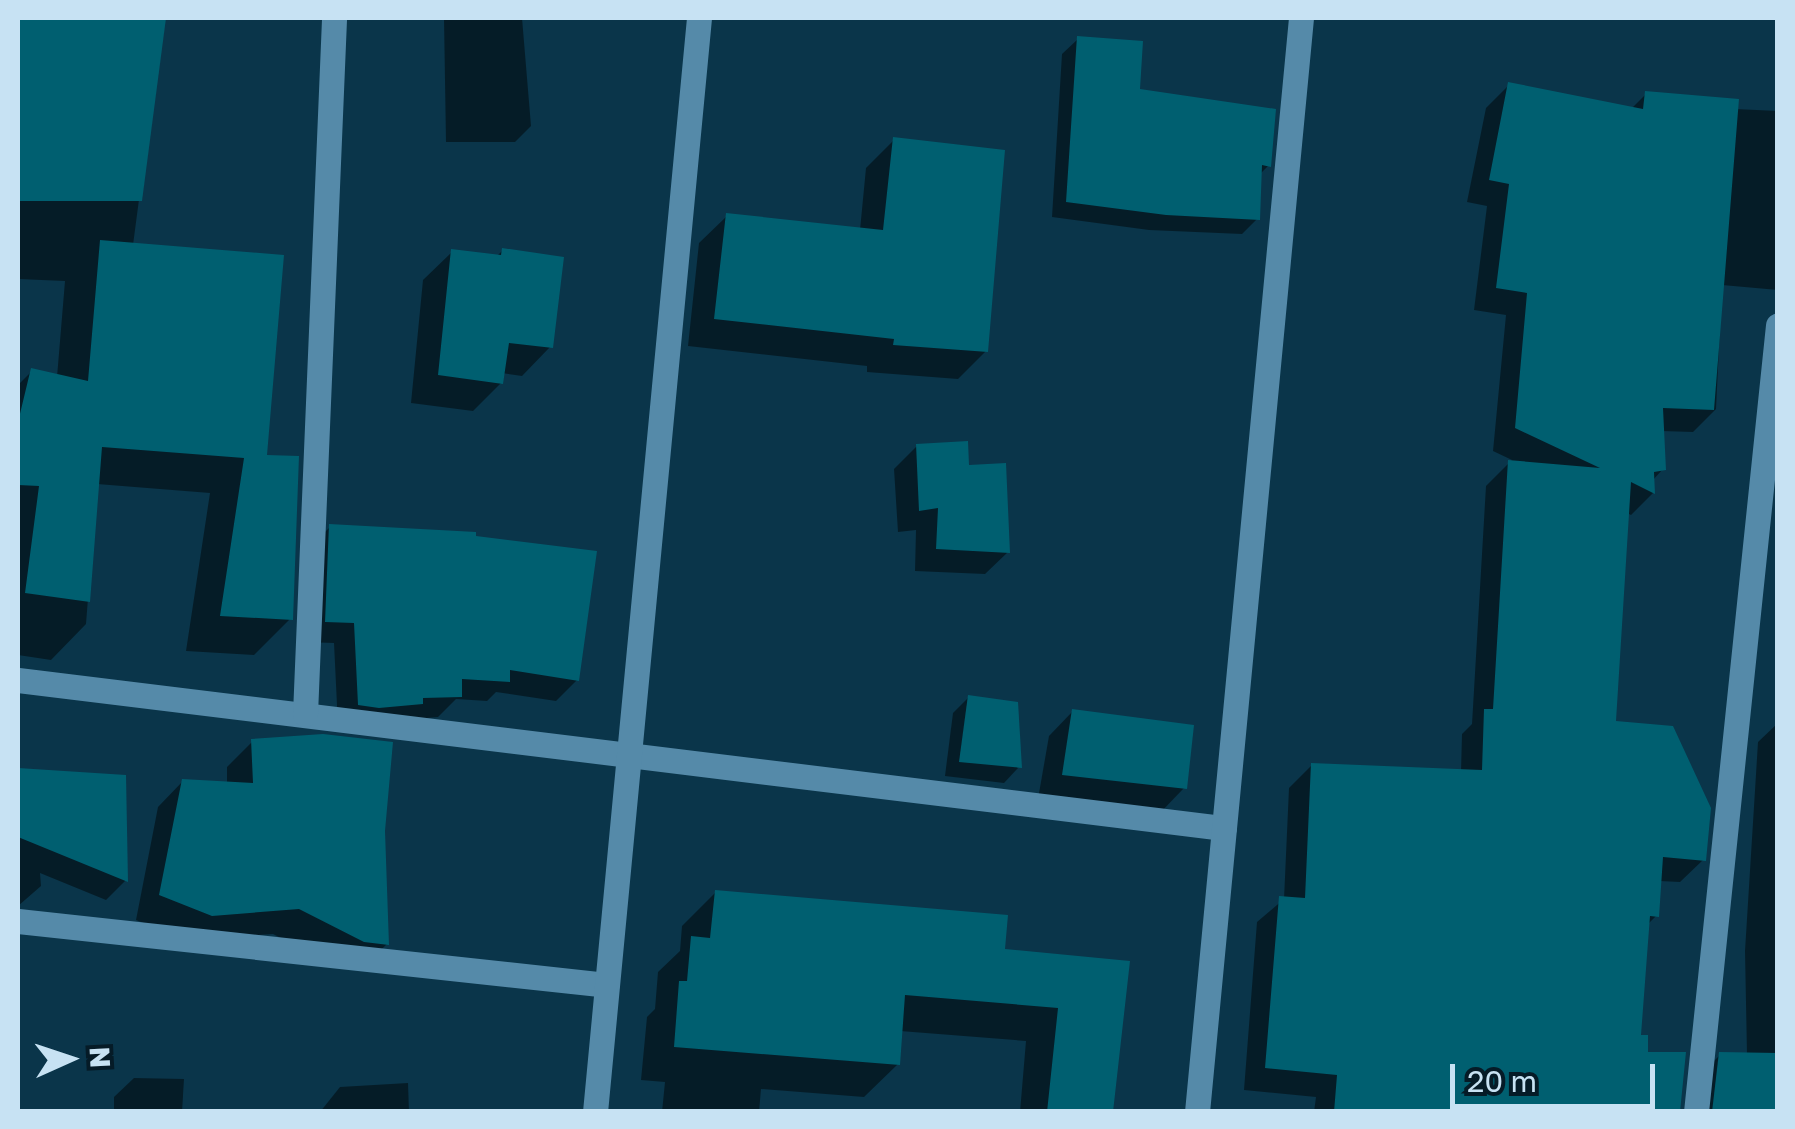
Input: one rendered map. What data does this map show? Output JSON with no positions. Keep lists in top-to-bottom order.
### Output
{
  "scale_bar": "20 m",
  "north": "right"
}
